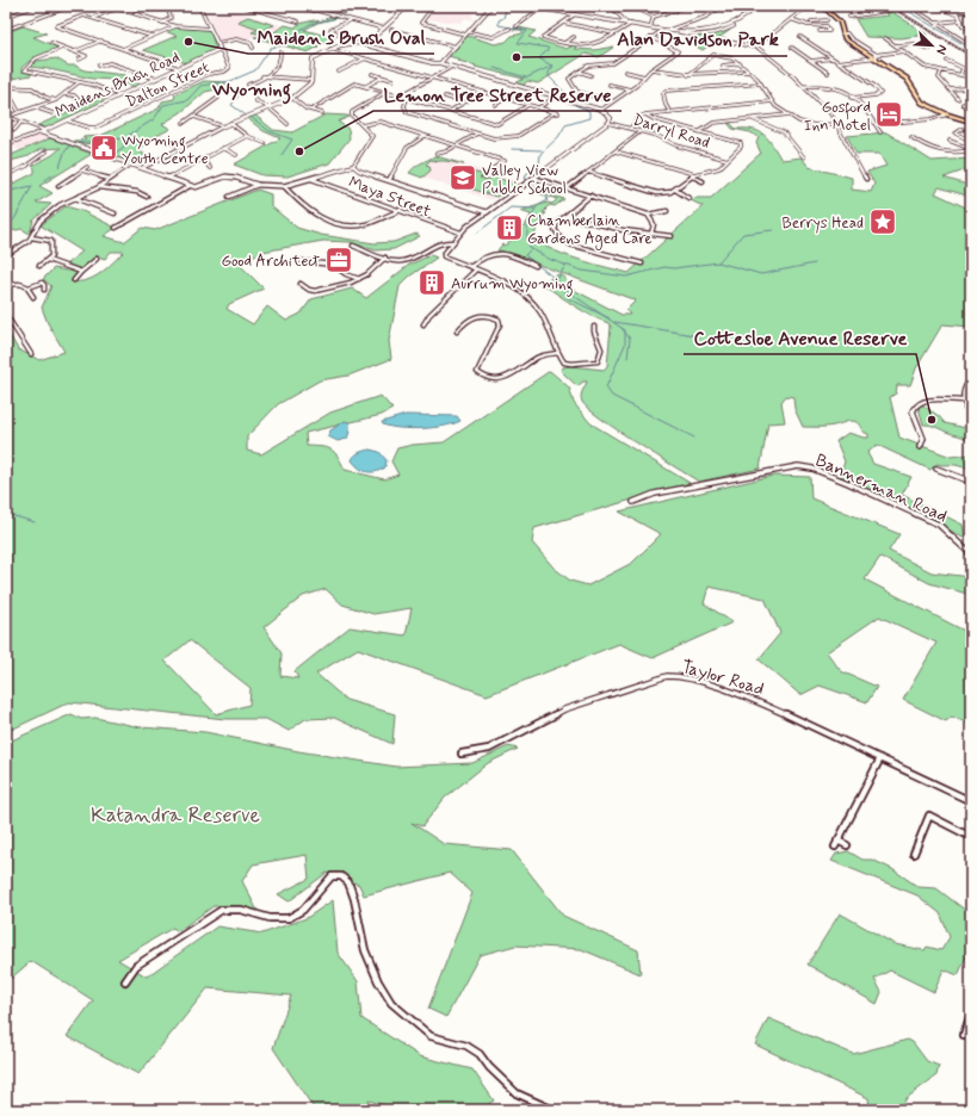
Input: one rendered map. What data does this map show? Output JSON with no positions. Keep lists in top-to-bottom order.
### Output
{
  "streets": {
    "street": [
      "Maidens Brush Road",
      "Dalton Street",
      "Darryl Road",
      "Maya Street",
      "Bannerman Road",
      "Taylor Road"
    ]
  },
  "crossings": [
    ["Maidens Brush Road", "Dalton Street"]
  ],
  "districts": ["Wyoming"],
  "parks": ["Katandra Reserve"],
  "places": {
    "other": [
      "Maiden's Brush Oval",
      "Alan Davidson Park",
      "Lemon Tree Street Reserve",
      "Cottesloe Avenue Reserve"
    ],
    "hotel": ["Gosford Inn Motel"],
    "public building": ["Wyoming Youth Centre"],
    "school or university": ["Valley View Public School"],
    "place": ["Berrys Head"],
    "building": ["Chamberlain Gardens Aged Care", "Aurrum Wyoming"],
    "office": ["Good Architect"]
  },
  "north": "bottom right"
}
